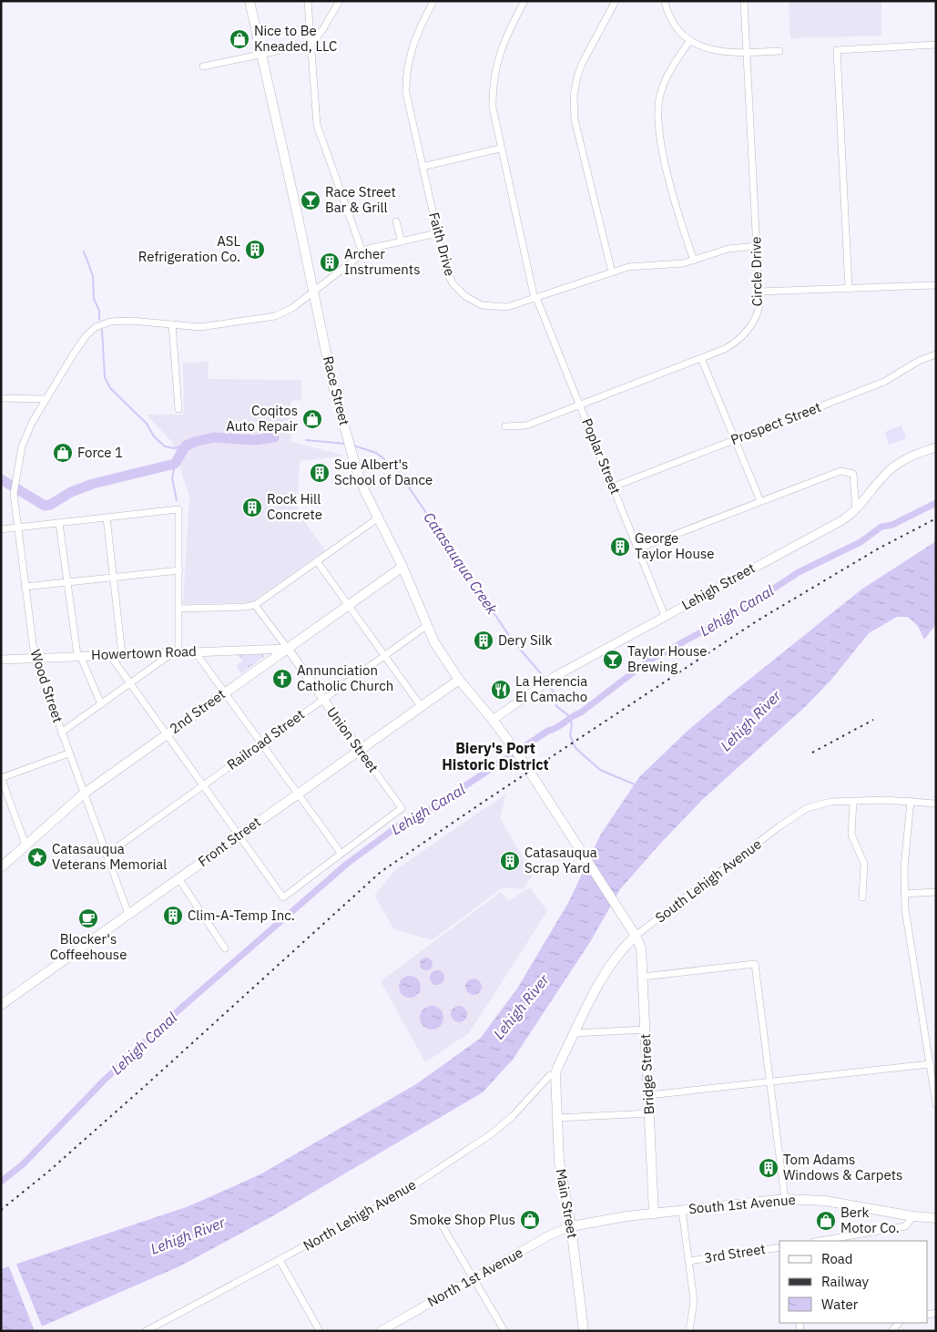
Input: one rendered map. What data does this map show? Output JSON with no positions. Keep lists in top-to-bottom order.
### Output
{
  "streets": {
    "main road": [
      "Race Street",
      "2nd Street",
      "Front Street",
      "South Lehigh Avenue",
      "Bridge Street",
      "Main Street",
      "South 1st Avenue"
    ],
    "street": [
      "Faith Drive",
      "Circle Drive",
      "Prospect Street",
      "Poplar Street",
      "Lehigh Street",
      "Howertown Road",
      "Wood Street",
      "Railroad Street",
      "Union Street",
      "North Lehigh Avenue",
      "3rd Street",
      "North 1st Avenue"
    ]
  },
  "crossings": [
    ["Faith Drive", "Circle Drive"],
    ["Faith Drive", "Poplar Street"],
    ["Circle Drive", "Poplar Street"],
    ["Race Street", "Lehigh Street"],
    ["Race Street", "Wood Street"],
    ["Race Street", "2nd Street"],
    ["Race Street", "Railroad Street"],
    ["Race Street", "Front Street"],
    ["Race Street", "Bridge Street"],
    ["Prospect Street", "Poplar Street"],
    ["Poplar Street", "Lehigh Street"],
    ["Howertown Road", "Wood Street"],
    ["Howertown Road", "2nd Street"],
    ["Howertown Road", "Union Street"],
    ["Wood Street", "2nd Street"],
    ["Wood Street", "Railroad Street"],
    ["Wood Street", "Front Street"],
    ["2nd Street", "Union Street"],
    ["Railroad Street", "Union Street"],
    ["Union Street", "Front Street"],
    ["South Lehigh Avenue", "Bridge Street"],
    ["South Lehigh Avenue", "Main Street"],
    ["South Lehigh Avenue", "North Lehigh Avenue"],
    ["Bridge Street", "South 1st Avenue"],
    ["Main Street", "South 1st Avenue"],
    ["Main Street", "North Lehigh Avenue"],
    ["Main Street", "North 1st Avenue"],
    ["South 1st Avenue", "North 1st Avenue"]
  ],
  "districts": ["Biery's Port Historic District"],
  "water": ["Catasauqua Creek", "Lehigh Canal", "Lehigh River"],
  "places": {
    "shop": [
      "Nice to Be Kneaded, LLC",
      "Coqitos Auto Repair",
      "Force 1",
      "Smoke Shop Plus",
      "Berk Motor Co."
    ],
    "bar": ["Race Street Bar & Grill", "Taylor House Brewing"],
    "building": [
      "ASL Refrigeration Co.",
      "Archer Instruments",
      "Sue Albert's School of Dance",
      "Rock Hill Concrete",
      "George Taylor House",
      "Dery Silk",
      "Catasauqua Scrap Yard",
      "Clim-A-Temp Inc.",
      "Tom Adams Windows & Carpets"
    ],
    "church": ["Annunciation Catholic Church"],
    "restaurant": ["La Herencia El Camacho"],
    "place": ["Catasauqua Veterans Memorial"],
    "cafe": ["Blocker's Coffeehouse"]
  },
  "legend": ["Road", "Railway", "Water"]
}
